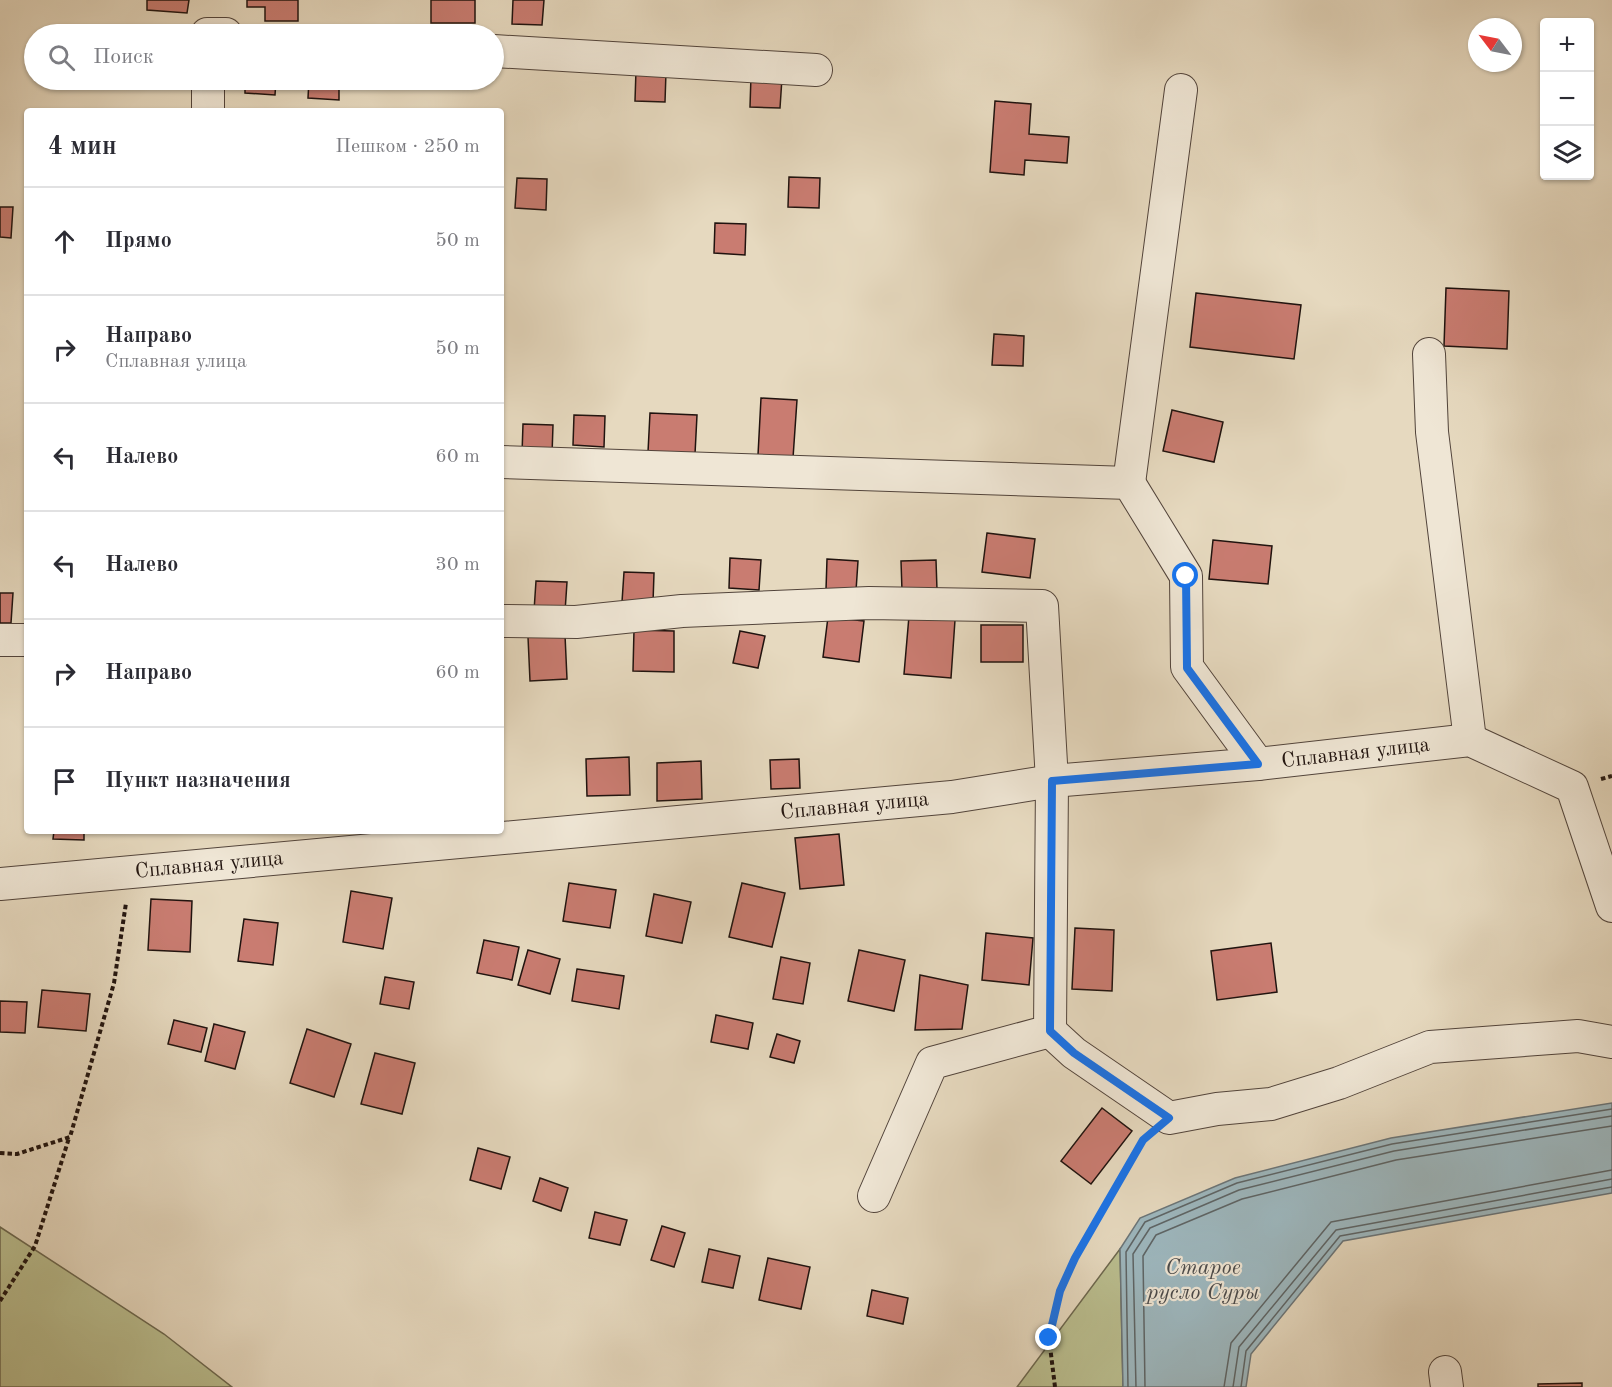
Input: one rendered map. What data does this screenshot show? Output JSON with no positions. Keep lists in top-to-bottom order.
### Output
{
  "streets": {
    "lane": ["Сплавная улица"]
  },
  "water": ["Старое русло Суры"],
  "north": "top left",
  "page": {
    "map_buttons": ["+", "−"],
    "search": "Поиск",
    "heading": ["4 мин", "Пешком · 250 m"],
    "list": [
      ["Прямо", "50 m"],
      ["Направо", "Сплавная улица", "50 m"],
      ["Налево", "60 m"],
      ["Налево", "30 m"],
      ["Направо", "60 m"],
      "Пункт назначения"
    ]
  }
}
